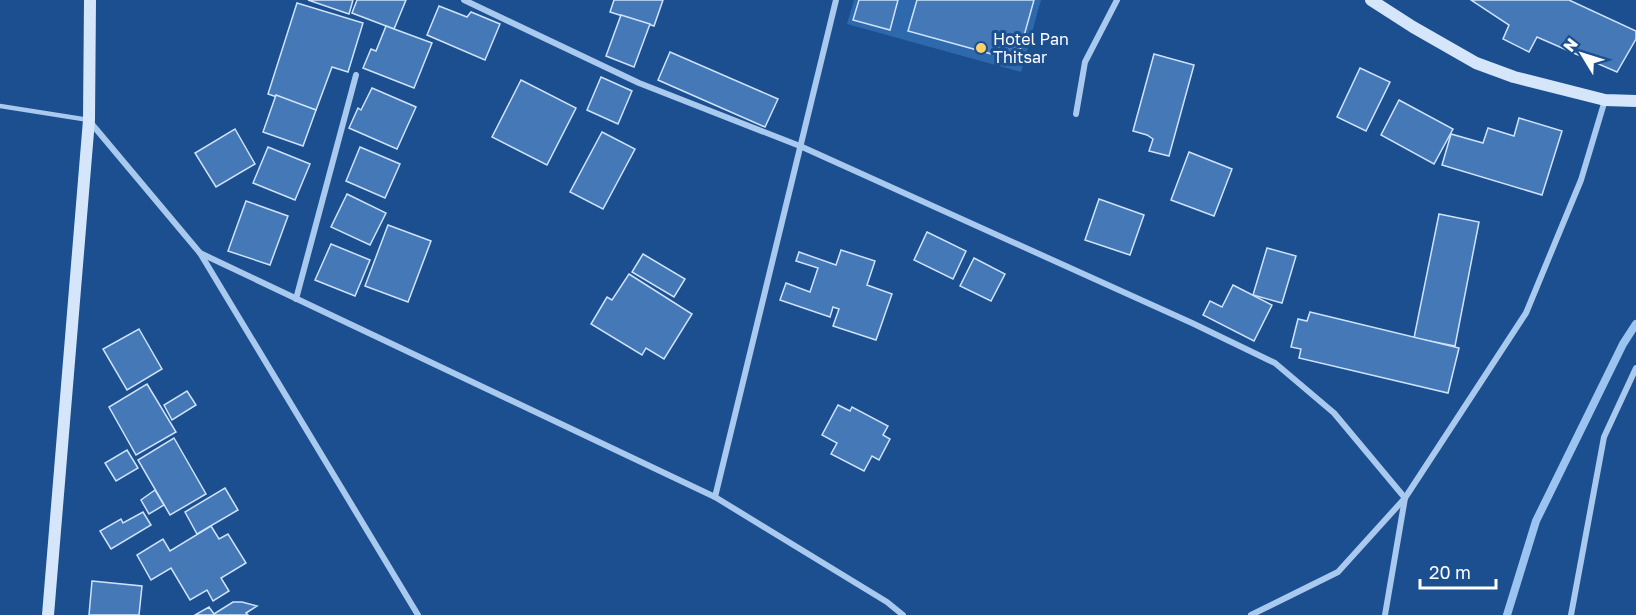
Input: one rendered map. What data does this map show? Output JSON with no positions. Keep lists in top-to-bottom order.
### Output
{
  "places": ["Hotel Pan Thitsar"],
  "scale_bar": "20 m",
  "north": "top left"
}
